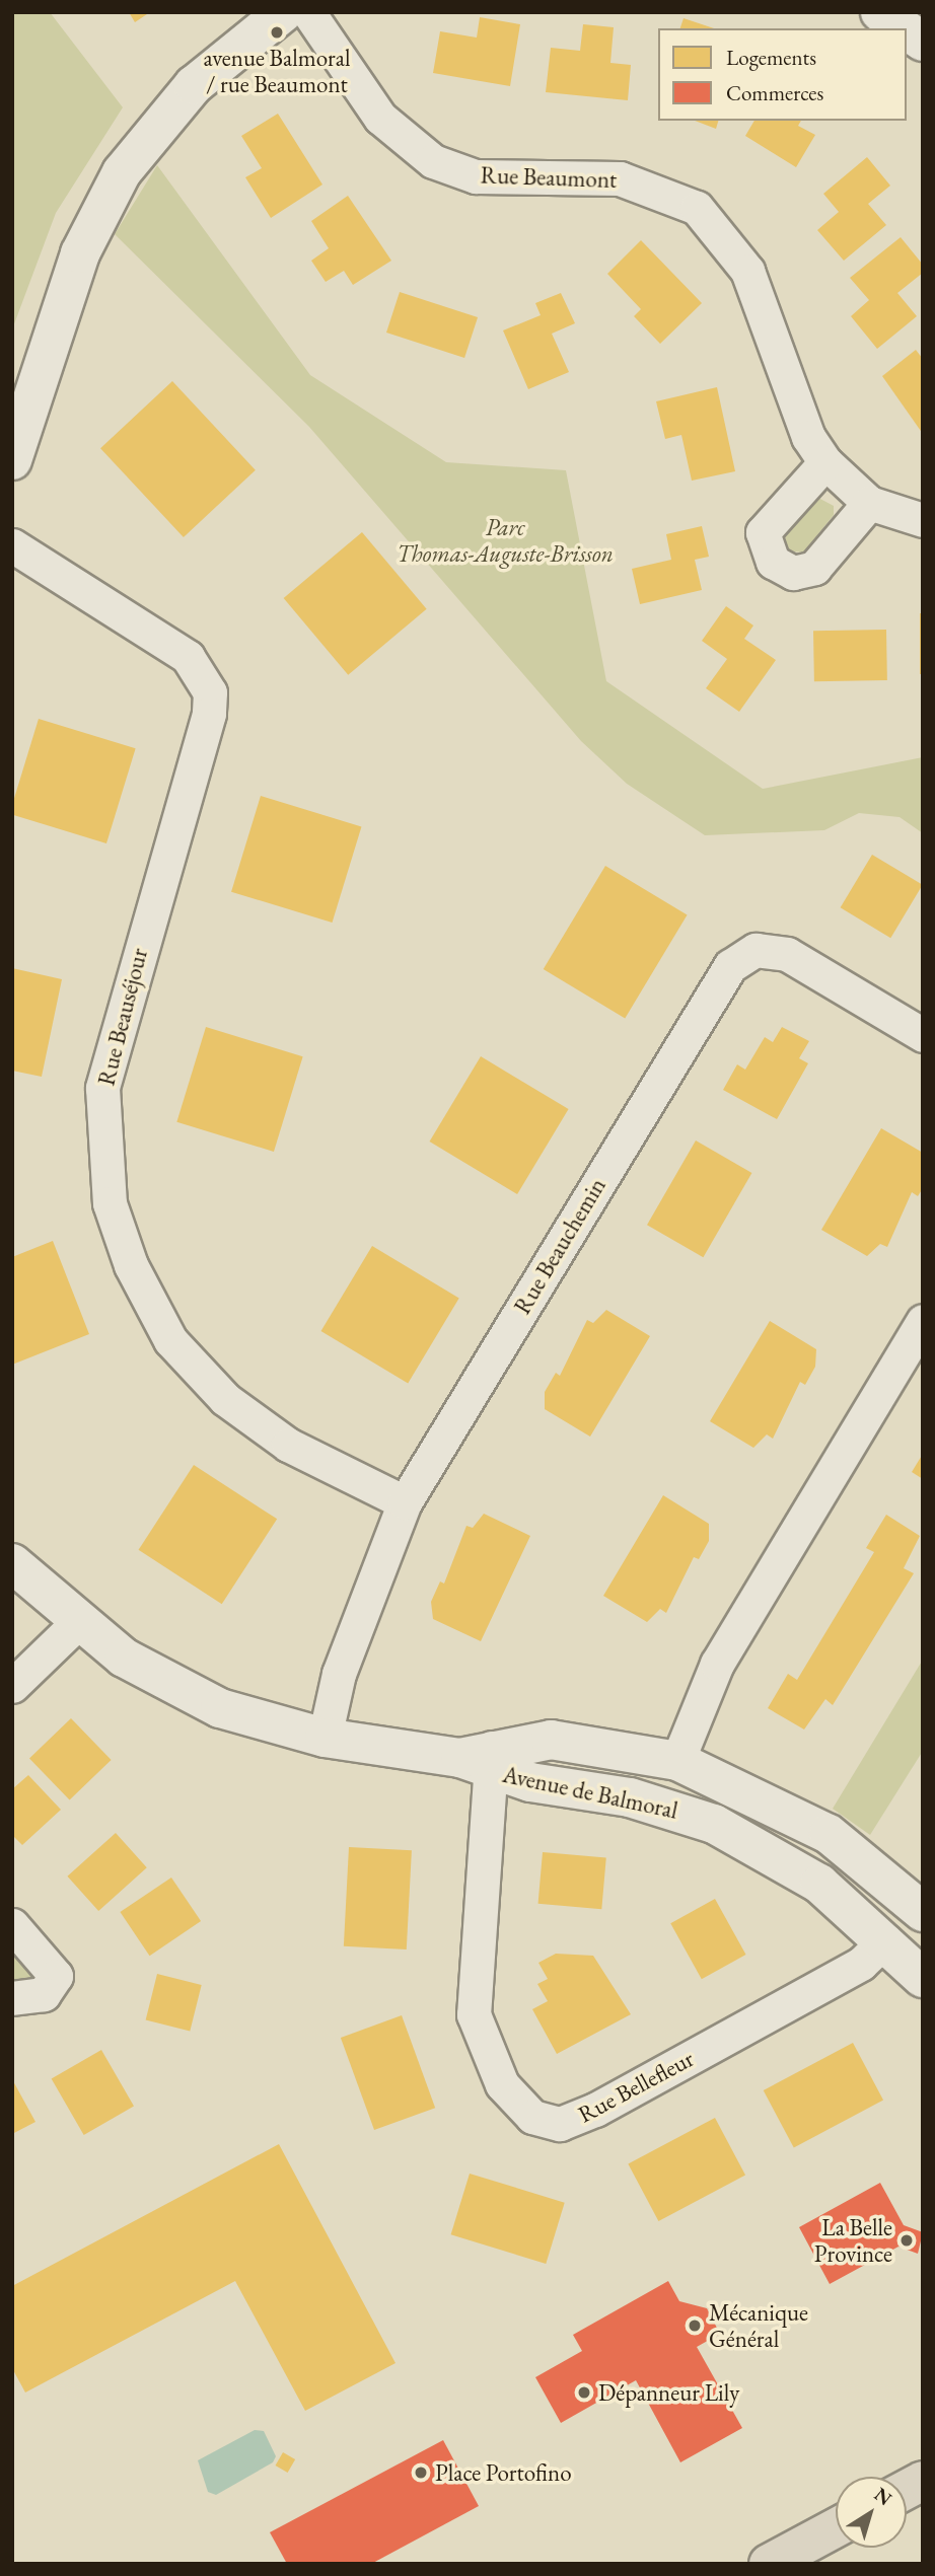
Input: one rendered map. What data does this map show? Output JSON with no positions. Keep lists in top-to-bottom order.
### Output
{
  "streets": {
    "street": [
      "Rue Beaumont",
      "Rue Beauséjour",
      "Rue Beauchemin",
      "Avenue de Balmoral",
      "Rue Bellefleur"
    ]
  },
  "crossings": [
    ["Rue Beauséjour", "Rue Beauchemin"],
    ["Rue Beauchemin", "Avenue de Balmoral"],
    ["Avenue de Balmoral", "Rue Bellefleur"]
  ],
  "parks": ["Parc Thomas-Auguste-Brisson"],
  "places": [
    "avenue Balmoral / rue Beaumont",
    "La Belle Province",
    "Mécanique Général",
    "Dépanneur Lily",
    "Place Portofino"
  ],
  "legend": ["Logements", "Commerces"],
  "north": "top right"
}
